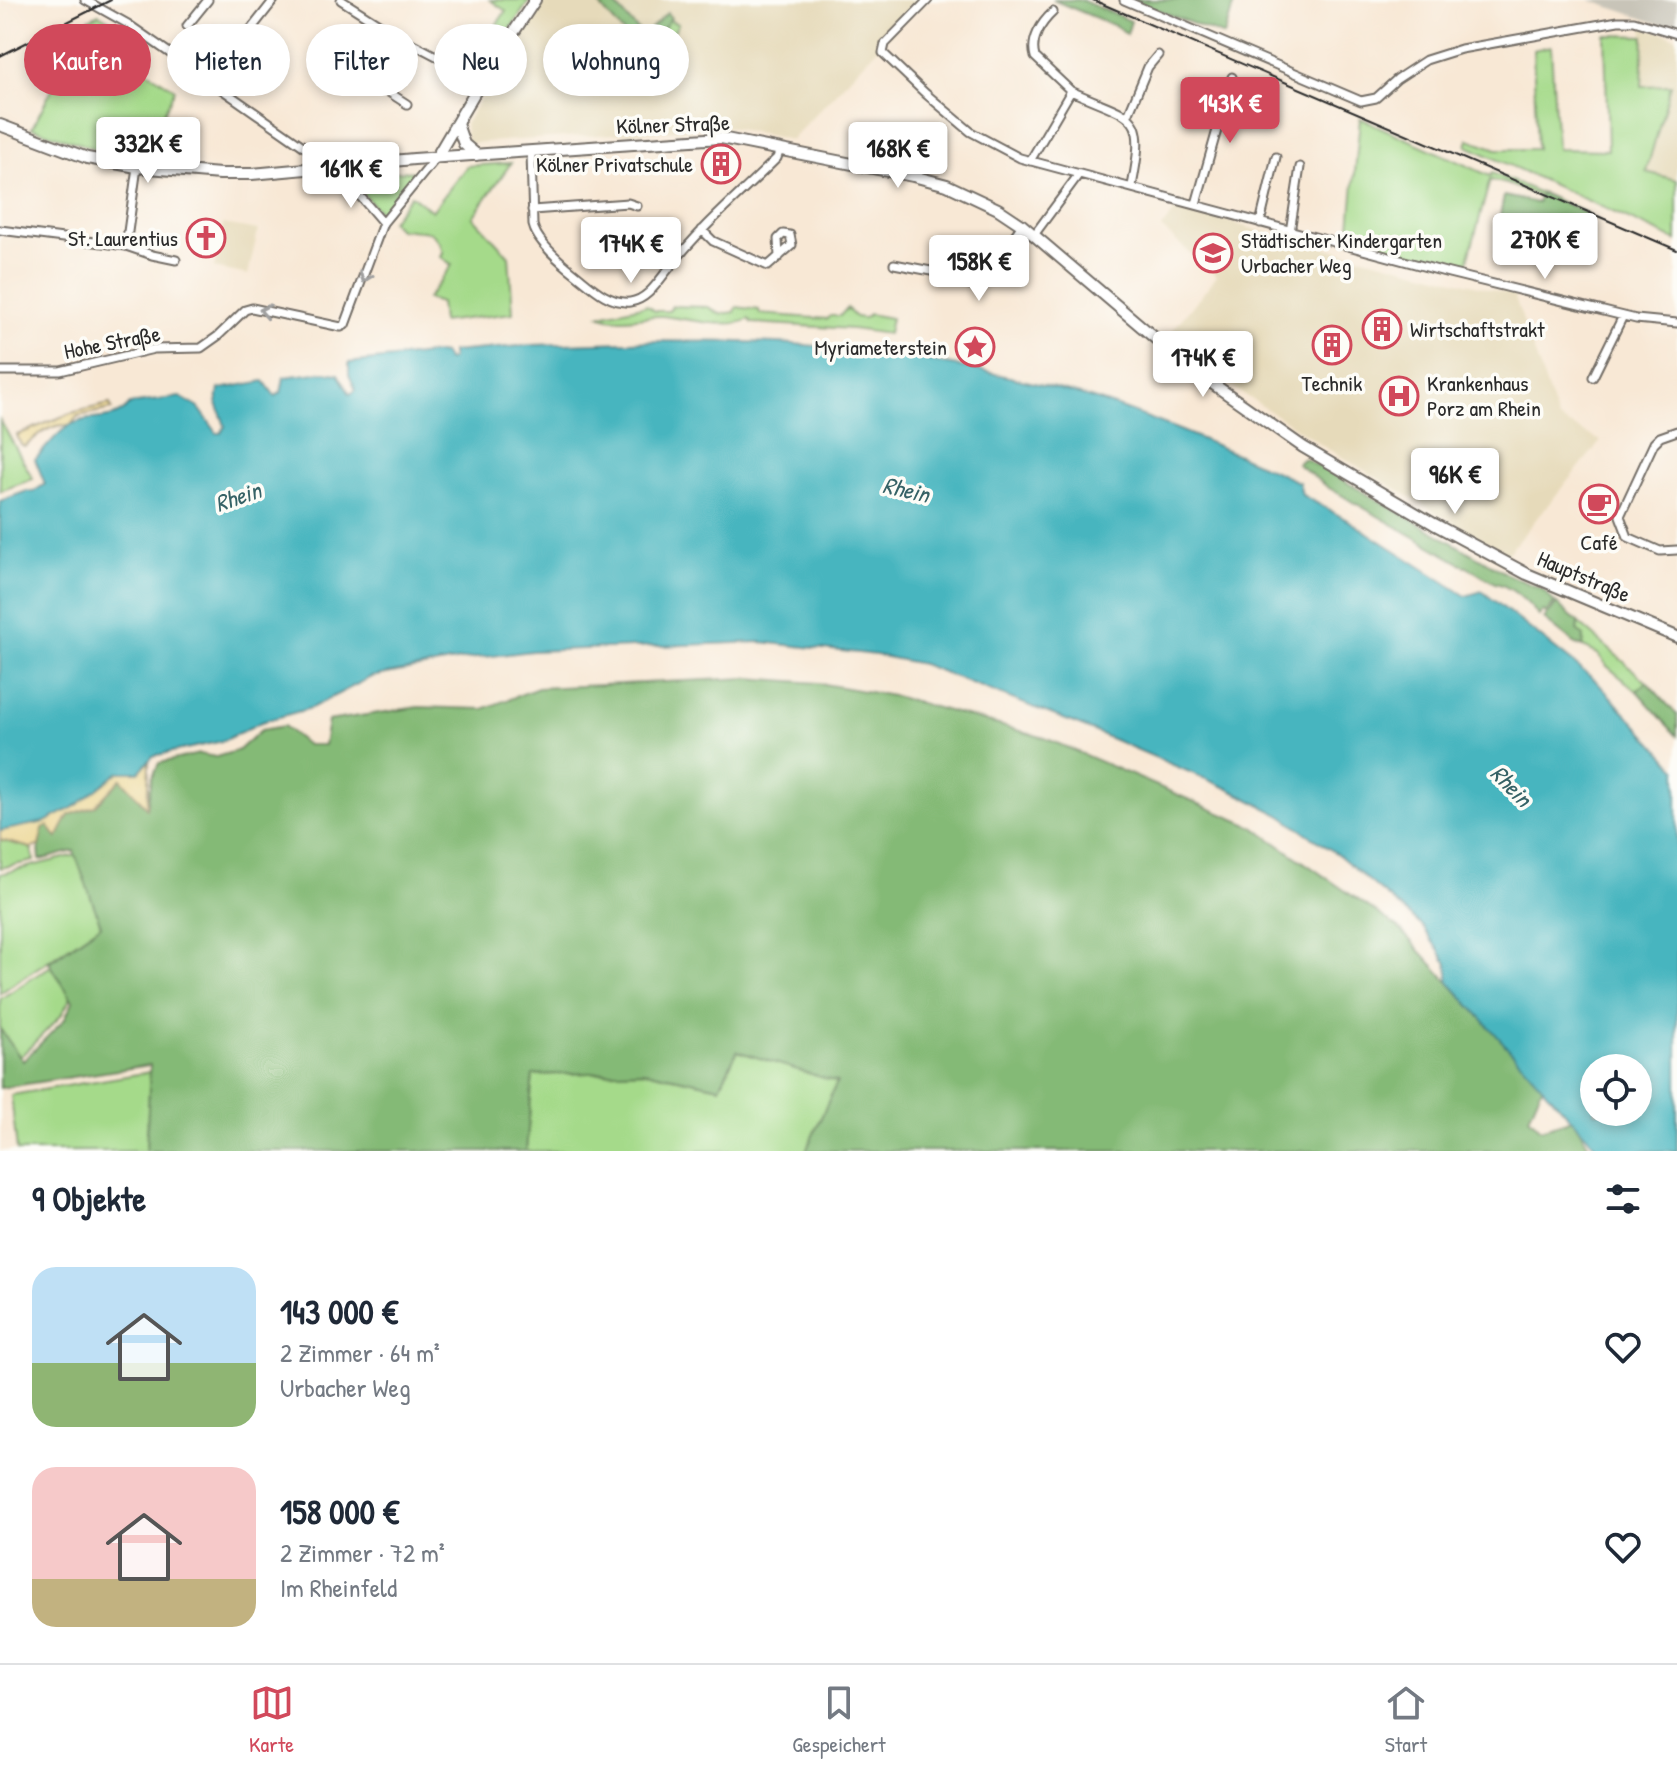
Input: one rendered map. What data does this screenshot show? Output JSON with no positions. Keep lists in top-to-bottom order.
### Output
{
  "streets": {
    "main road": ["Kölner Straße", "Hauptstraße"],
    "street": ["Hohe Straße"]
  },
  "crossings": [
    ["Kölner Straße", "Hohe Straße"],
    ["Kölner Straße", "Hauptstraße"]
  ],
  "one_way": ["Hohe Straße"],
  "water": ["Rhein"],
  "places": {
    "building": ["Kölner Privatschule", "Wirtschaftstrakt", "Technik"],
    "church": ["St. Laurentius"],
    "school or university": ["Städtischer Kindergarten Urbacher Weg"],
    "place": ["Myriameterstein"],
    "hospital": ["Krankenhaus Porz am Rhein"],
    "cafe": ["Café"]
  },
  "page": {
    "chip": [
      "Kaufen",
      "Mieten",
      "Filter",
      "Neu",
      "Wohnung"
    ],
    "price": [
      "143K €",
      "332K €",
      "168K €",
      "161K €",
      "270K €",
      "174K €",
      "158K €",
      "174K €",
      "96K €"
    ],
    "heading": "9 Objekte",
    "list": [
      {
        "name": "143 000 €",
        "note": "2 Zimmer · 64 m² · Urbacher Weg"
      },
      {
        "name": "158 000 €",
        "note": "2 Zimmer · 72 m² · Im Rheinfeld"
      }
    ],
    "tabs": ["Karte", "Gespeichert", "Start"]
  }
}
